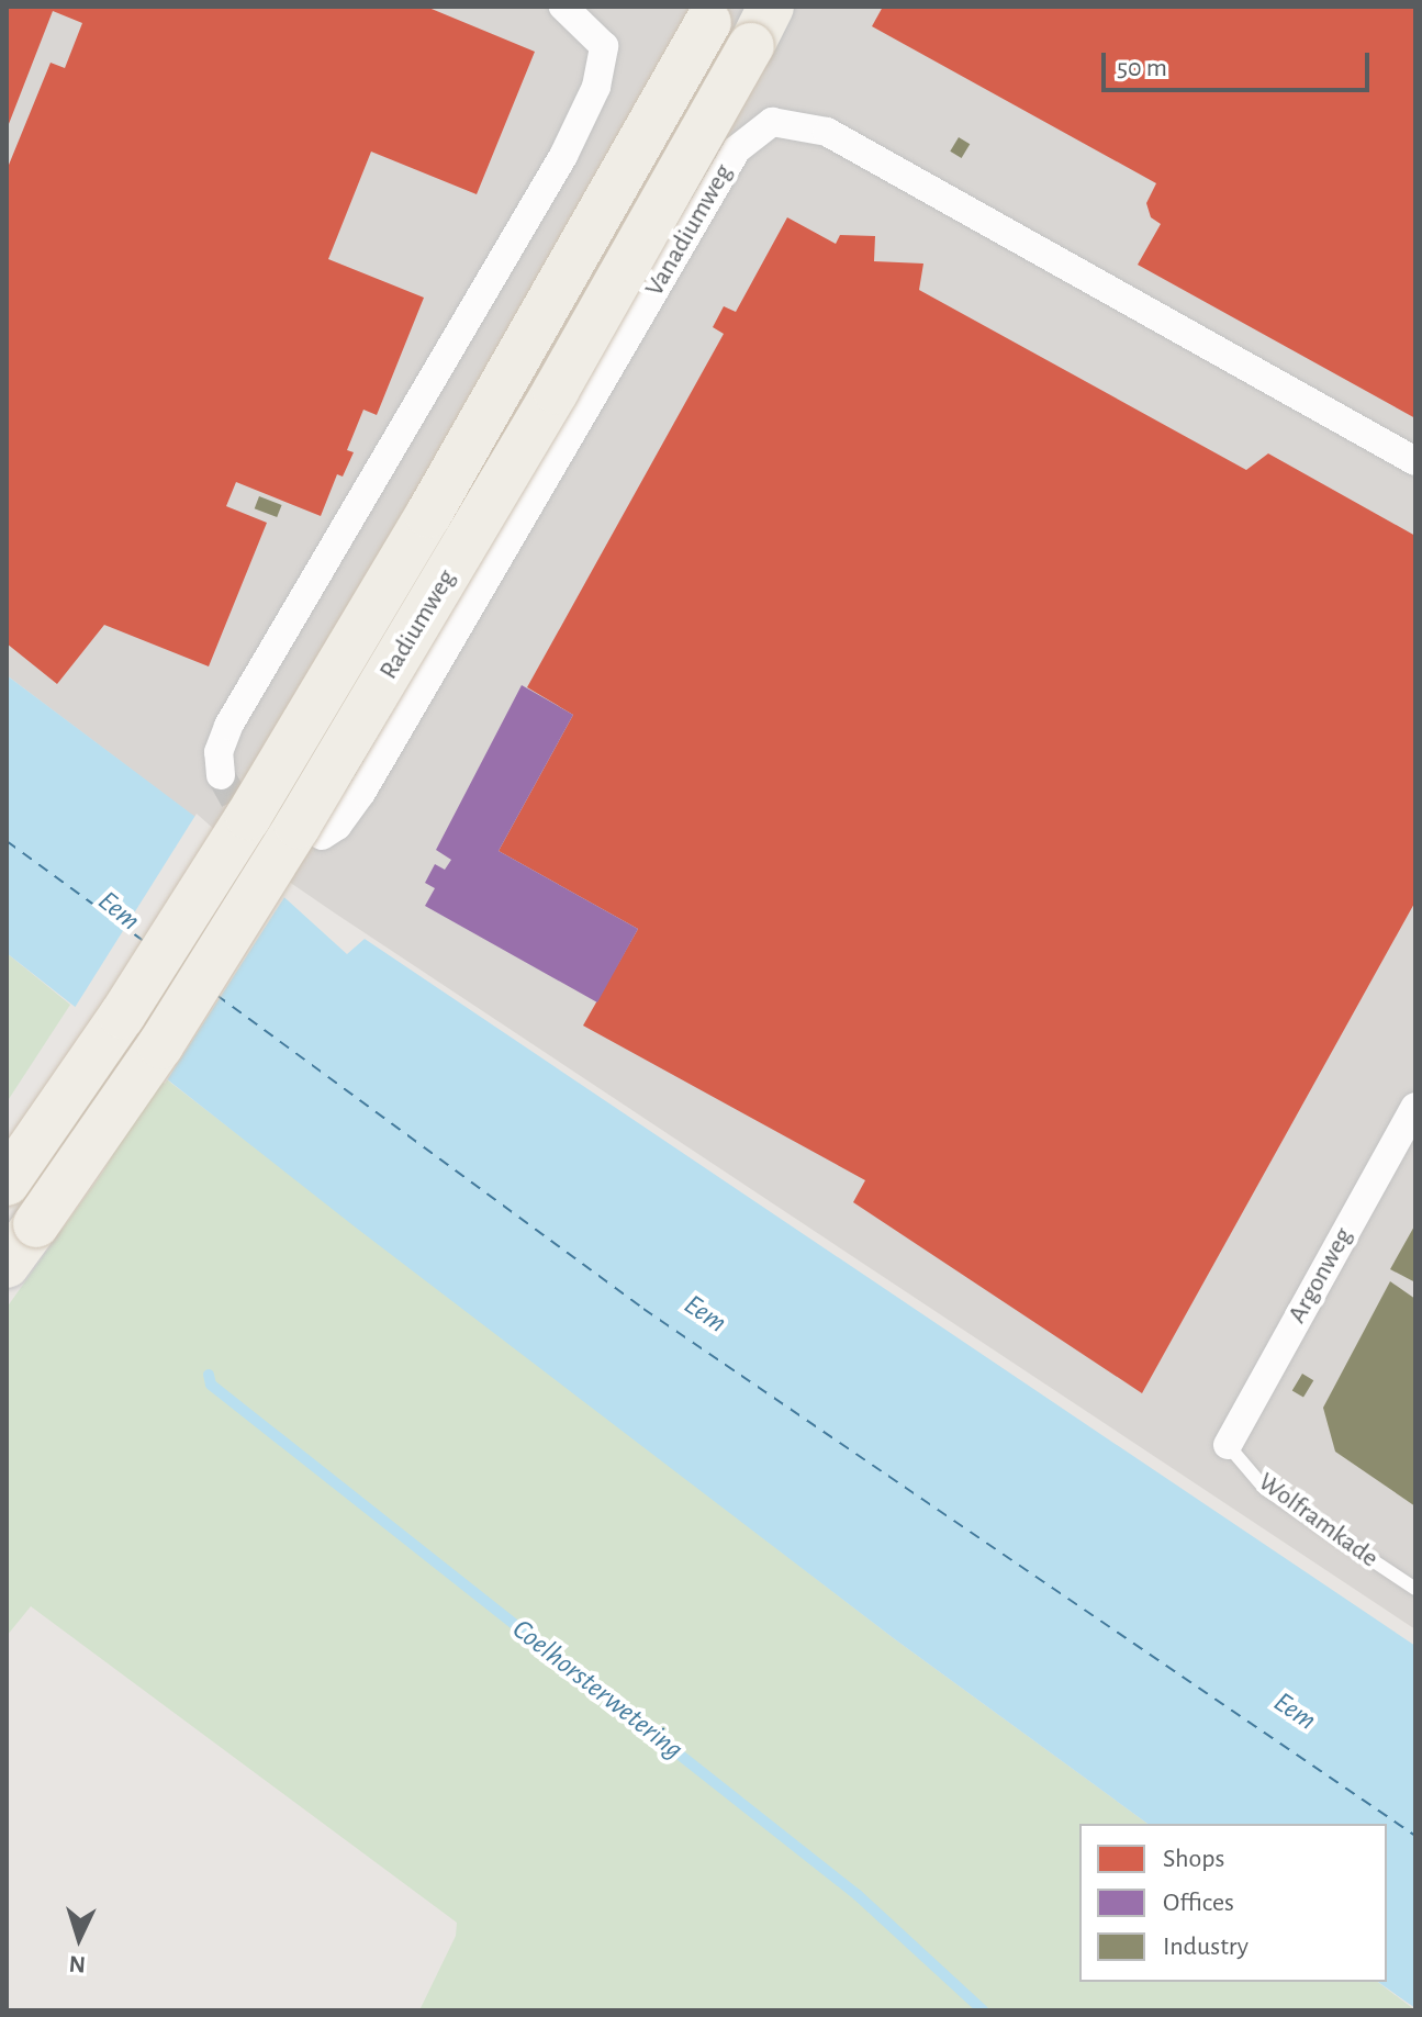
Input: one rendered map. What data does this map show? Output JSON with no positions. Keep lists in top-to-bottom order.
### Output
{
  "streets": {
    "main road": ["Radiumweg"],
    "street": ["Vanadiumweg", "Argonweg"],
    "lane": ["Wolframkade"]
  },
  "crossings": [
    ["Argonweg", "Wolframkade"]
  ],
  "water": ["Eem", "Coelhorsterwetering"],
  "legend": ["Shops", "Offices", "Industry"],
  "scale_bar": "50 m",
  "north": "bottom"
}
